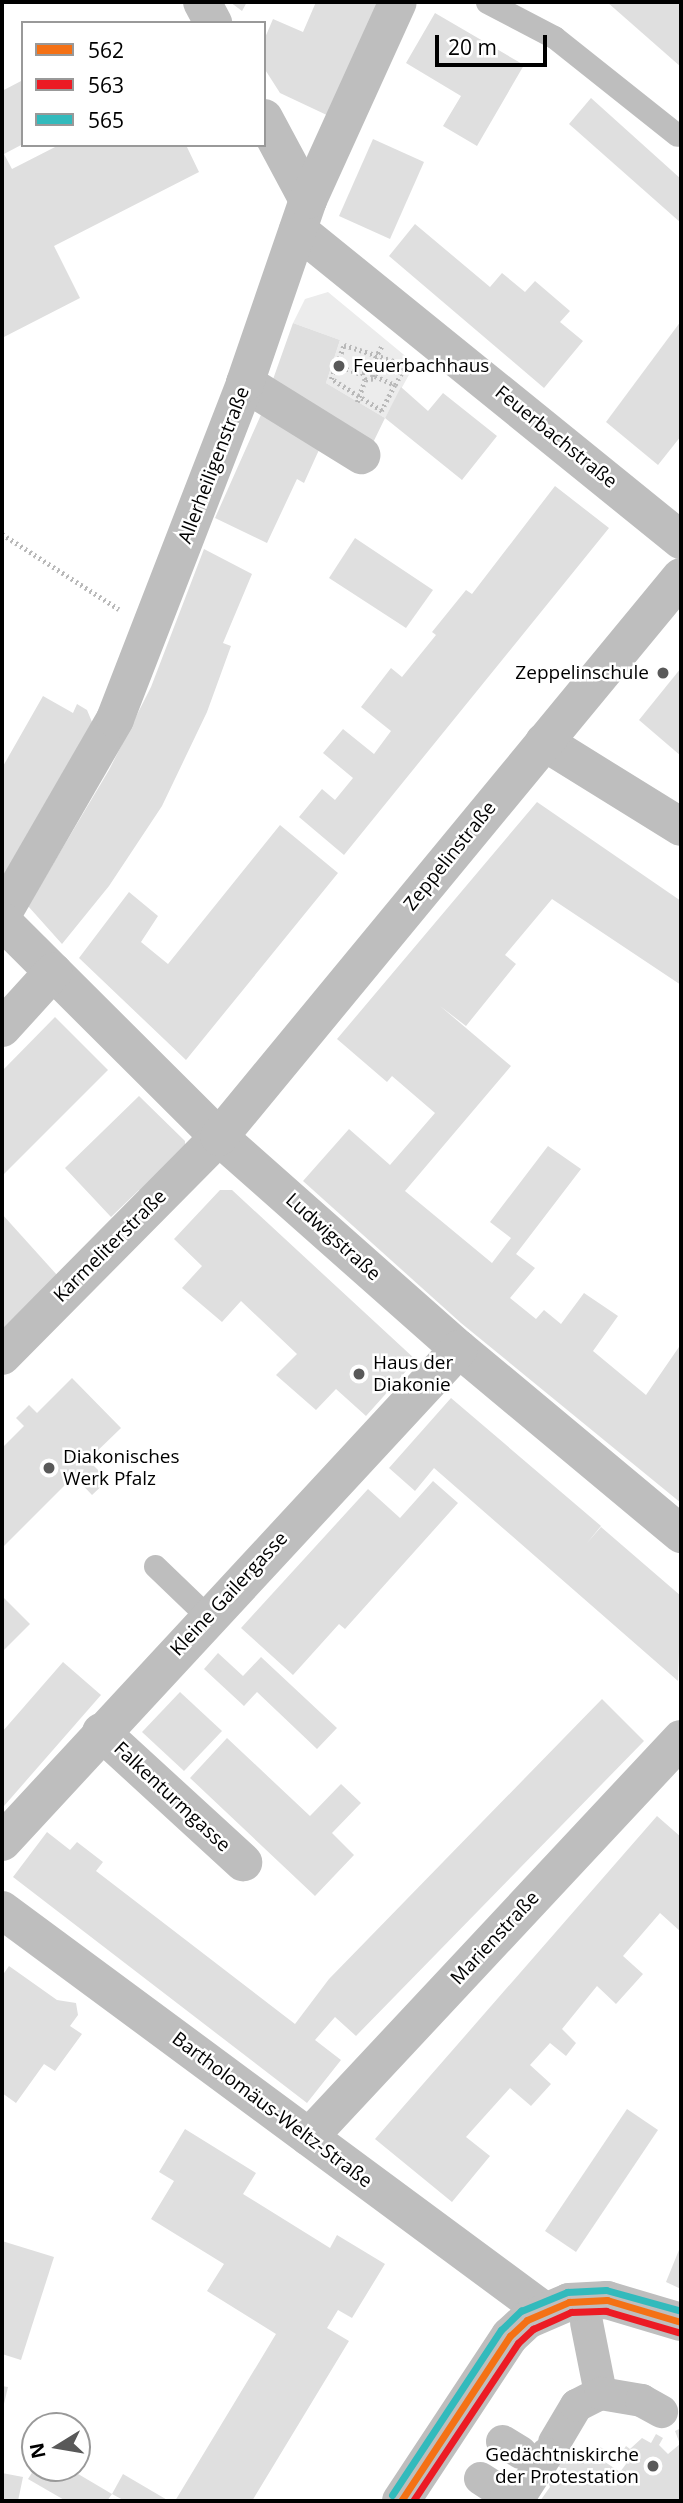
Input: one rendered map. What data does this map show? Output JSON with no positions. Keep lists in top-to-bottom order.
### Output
{
  "streets": {
    "street": [
      "Feuerbachstraße",
      "Allerheiligenstraße",
      "Zeppelinstraße",
      "Ludwigstraße",
      "Karmeliterstraße",
      "Kleine Gailergasse",
      "Falkenturmgasse",
      "Marienstraße",
      "Bartholomäus-Weltz-Straße"
    ]
  },
  "crossings": [
    ["Feuerbachstraße", "Allerheiligenstraße"],
    ["Zeppelinstraße", "Ludwigstraße"],
    ["Zeppelinstraße", "Karmeliterstraße"],
    ["Ludwigstraße", "Karmeliterstraße"],
    ["Ludwigstraße", "Kleine Gailergasse"],
    ["Kleine Gailergasse", "Falkenturmgasse"],
    ["Marienstraße", "Bartholomäus-Weltz-Straße"]
  ],
  "places": [
    "Feuerbachhaus",
    "Zeppelinschule",
    "Haus der Diakonie",
    "Diakonisches Werk Pfalz",
    "Gedächtniskirche der Protestation"
  ],
  "lines": ["transit line 565", "transit line 562", "transit line 563"],
  "legend": ["562", "563", "565"],
  "scale_bar": "20 m",
  "north": "left"
}
